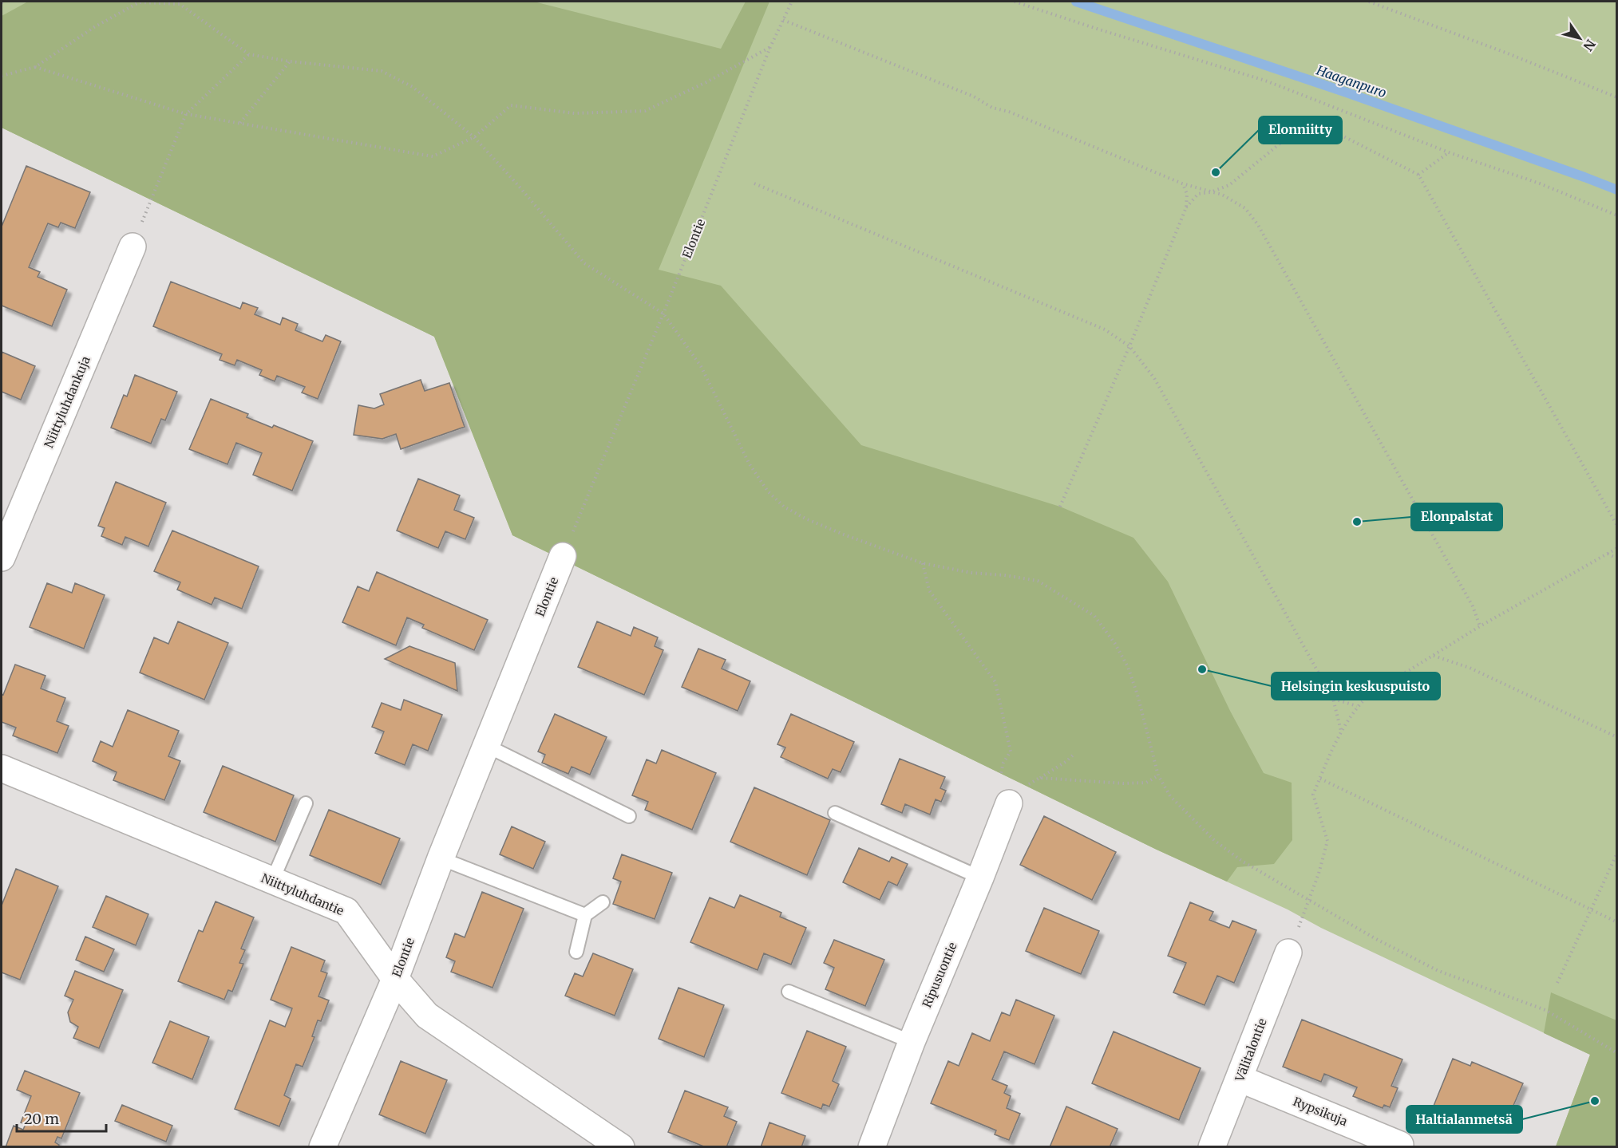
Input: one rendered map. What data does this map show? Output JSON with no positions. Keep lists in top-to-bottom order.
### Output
{
  "streets": {
    "street": [
      "Elontie",
      "Niittyluhdankuja",
      "Niittyluhdantie",
      "Ripusuontie",
      "Välitalontie",
      "Rypsikuja"
    ]
  },
  "crossings": [
    ["Elontie", "Niittyluhdantie"],
    ["Välitalontie", "Rypsikuja"]
  ],
  "water": ["Haaganpuro"],
  "places": [
    "Elonniitty",
    "Elonpalstat",
    "Helsingin keskuspuisto",
    "Haltialanmetsä"
  ],
  "scale_bar": "20 m",
  "north": "bottom right"
}
